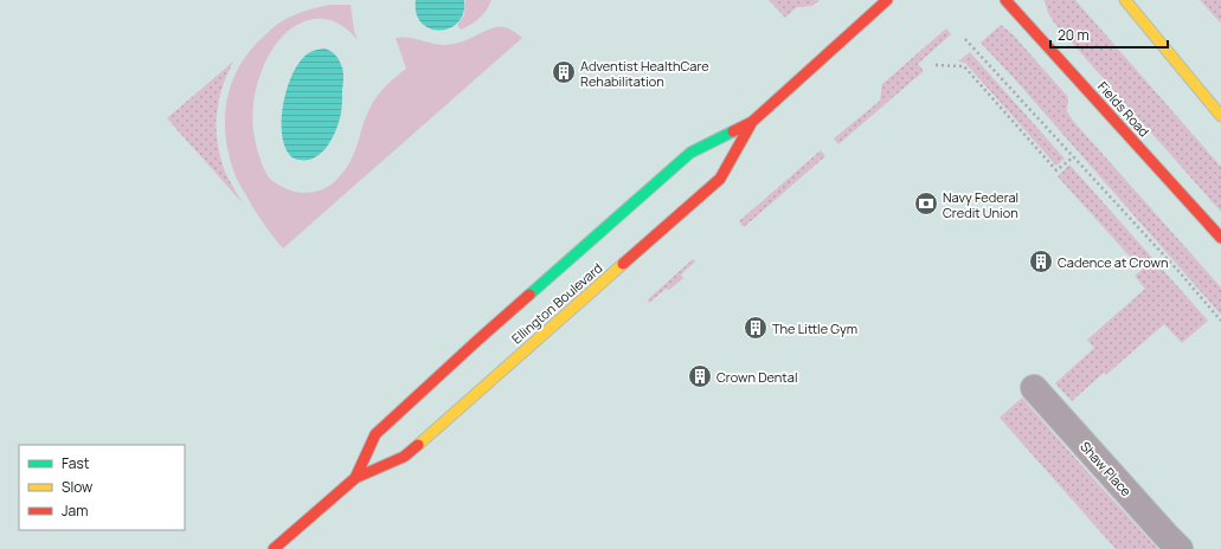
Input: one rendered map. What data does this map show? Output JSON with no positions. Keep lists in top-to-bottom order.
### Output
{
  "streets": {
    "street": ["Fields Road", "Ellington Boulevard", "Shaw Place"]
  },
  "places": {
    "building": [
      "Adventist HealthCare Rehabilitation",
      "Cadence at Crown",
      "The Little Gym",
      "Crown Dental"
    ],
    "bank": ["Navy Federal Credit Union"]
  },
  "legend": ["Fast", "Slow", "Jam"],
  "scale_bar": "20 m"
}
